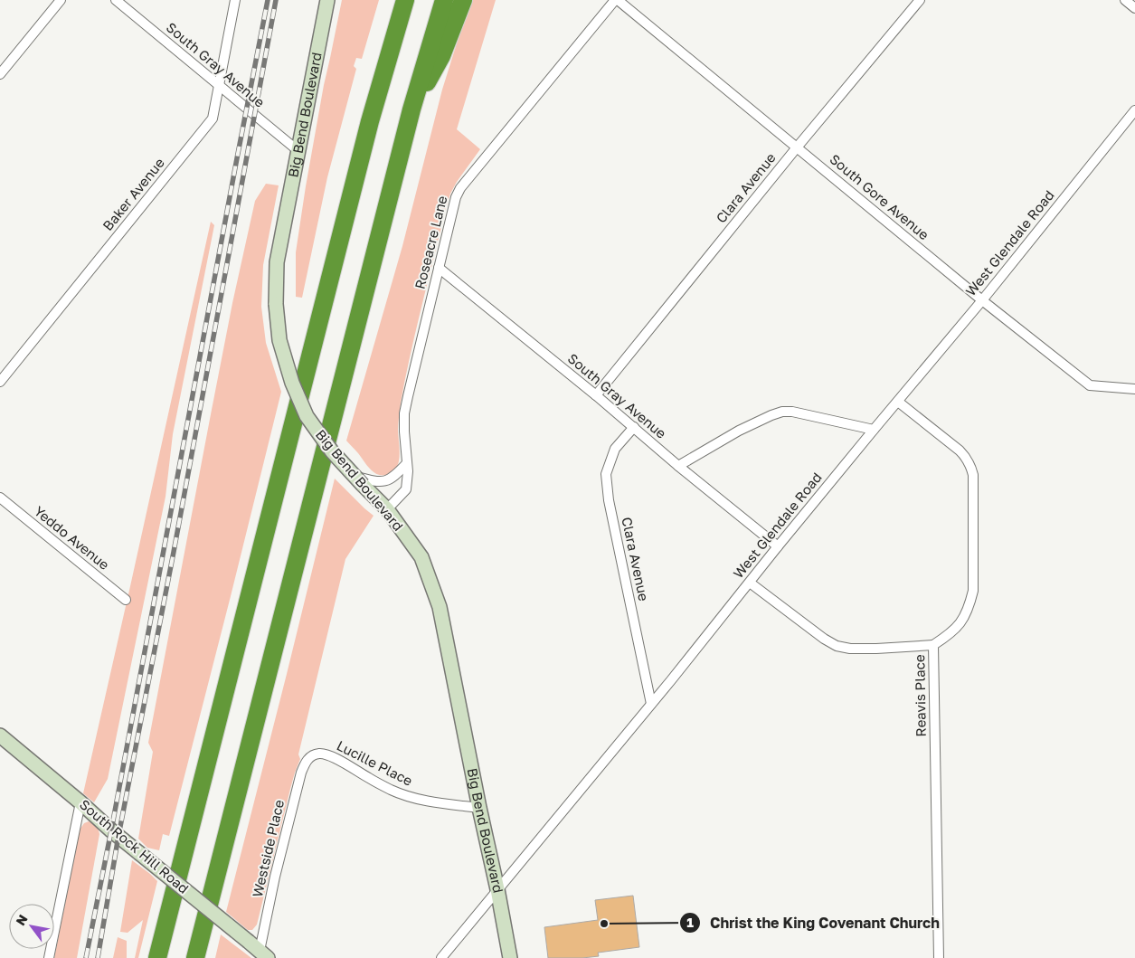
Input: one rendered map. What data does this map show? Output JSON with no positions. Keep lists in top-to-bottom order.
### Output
{
  "streets": {
    "main road": ["Big Bend Boulevard", "South Rock Hill Road"],
    "street": [
      "South Gray Avenue",
      "Clara Avenue",
      "Baker Avenue",
      "South Gore Avenue",
      "Roseacre Lane",
      "West Glendale Road",
      "Yeddo Avenue",
      "Reavis Place",
      "Lucille Place",
      "Westside Place"
    ]
  },
  "crossings": [
    ["South Gray Avenue", "Big Bend Boulevard"],
    ["South Gray Avenue", "Clara Avenue"],
    ["South Gray Avenue", "Baker Avenue"],
    ["South Gray Avenue", "Roseacre Lane"],
    ["South Gray Avenue", "West Glendale Road"],
    ["Big Bend Boulevard", "Roseacre Lane"],
    ["Big Bend Boulevard", "West Glendale Road"],
    ["Big Bend Boulevard", "Lucille Place"],
    ["Clara Avenue", "South Gore Avenue"],
    ["Clara Avenue", "West Glendale Road"],
    ["South Gore Avenue", "Roseacre Lane"],
    ["South Gore Avenue", "West Glendale Road"],
    ["West Glendale Road", "Reavis Place"],
    ["Lucille Place", "Westside Place"],
    ["South Rock Hill Road", "Westside Place"]
  ],
  "places": ["Christ the King Covenant Church"],
  "north": "top left"
}
